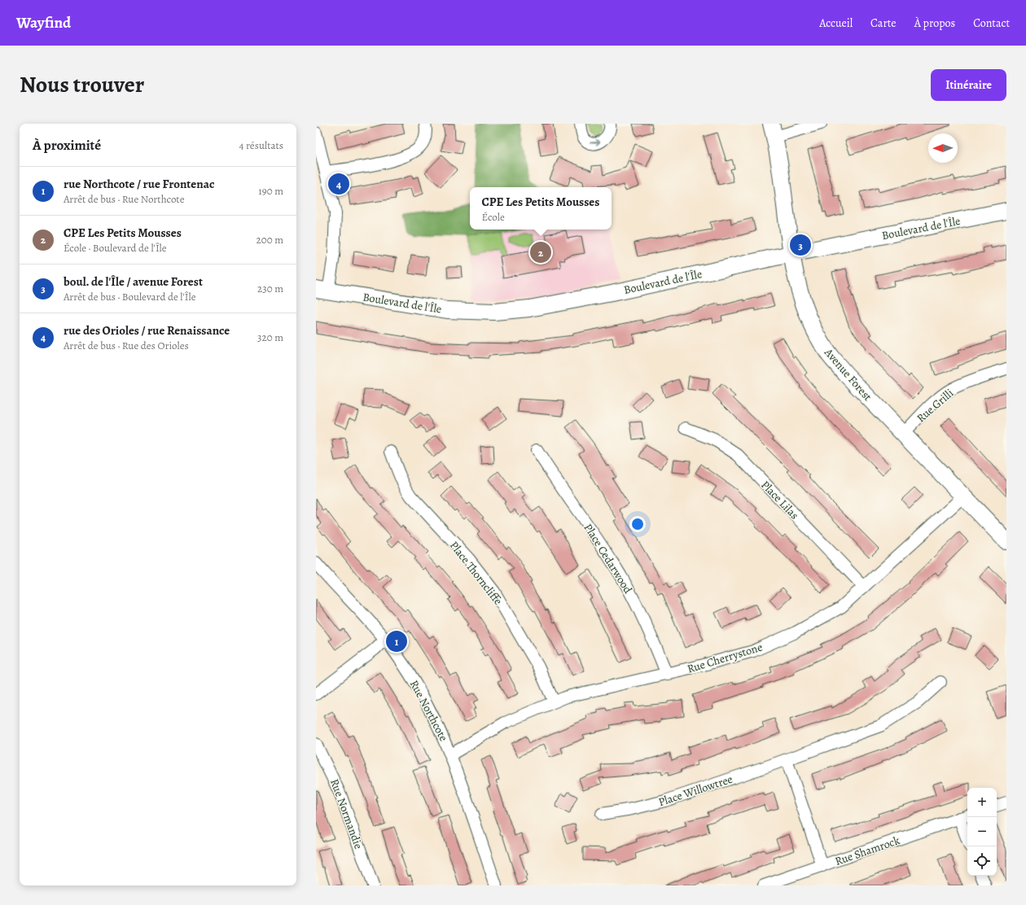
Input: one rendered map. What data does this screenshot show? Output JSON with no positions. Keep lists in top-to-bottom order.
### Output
{
  "streets": {
    "street": [
      "Boulevard de l'Île",
      "Avenue Forest",
      "Rue Grilli",
      "Place Lilas",
      "Place Cedarwood",
      "Place Thorncliffe",
      "Rue Cherrystone",
      "Rue Northcote",
      "Place Willowtree",
      "Rue Normandie",
      "Rue Shamrock"
    ]
  },
  "crossings": [
    ["Boulevard de l'Île", "Avenue Forest"],
    ["Avenue Forest", "Rue Grilli"],
    ["Avenue Forest", "Rue Cherrystone"],
    ["Place Lilas", "Rue Cherrystone"],
    ["Place Cedarwood", "Rue Cherrystone"],
    ["Place Thorncliffe", "Rue Cherrystone"],
    ["Rue Cherrystone", "Rue Northcote"]
  ],
  "north": "left",
  "page": {
    "header": "Wayfind",
    "nav": [
      "Accueil",
      "Carte",
      "À propos",
      "Contact"
    ],
    "title": "Nous trouver",
    "buttons": "Itinéraire",
    "heading": ["À proximité", "4 résultats"],
    "list": [
      {
        "mark": "1",
        "name": "rue Northcote / rue Frontenac",
        "note": "Arrêt de bus · Rue Northcote",
        "value": "190 m"
      },
      {
        "mark": "2",
        "name": "CPE Les Petits Mousses",
        "note": "École · Boulevard de l'Île",
        "value": "200 m"
      },
      {
        "mark": "3",
        "name": "boul. de l'Île / avenue Forest",
        "note": "Arrêt de bus · Boulevard de l'Île",
        "value": "230 m"
      },
      {
        "mark": "4",
        "name": "rue des Orioles / rue Renaissance",
        "note": "Arrêt de bus · Rue des Orioles",
        "value": "320 m"
      }
    ],
    "pins": [
      "4",
      "3",
      "2",
      "1"
    ],
    "popup": ["CPE Les Petits Mousses", "École"],
    "map_buttons": ["+", "−"]
  }
}
